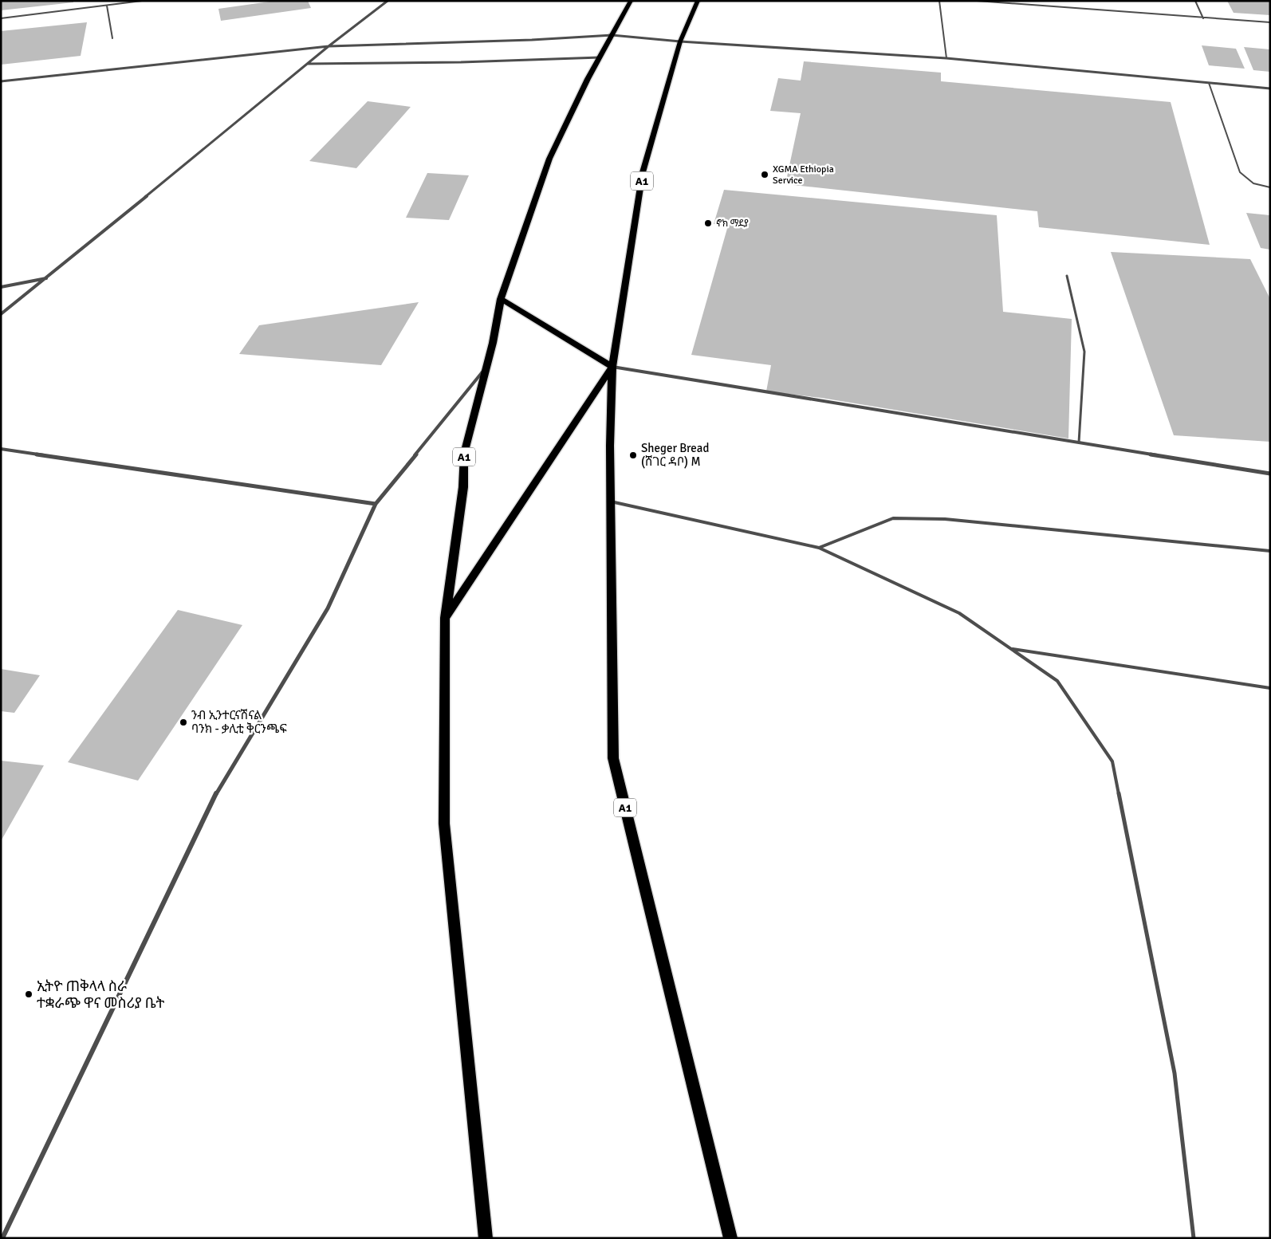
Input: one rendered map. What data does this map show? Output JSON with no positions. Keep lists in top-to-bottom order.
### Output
{
  "streets": {
    "main road": ["A1"]
  },
  "places": [
    "XGMA Ethiopia Service",
    "ኖክ ማደያ",
    "Sheger Bread (ሸገር ዳቦ) M",
    "ንብ ኢንተርናሽናል ባንክ - ቃሊቲ ቅርንጫፍ",
    "ኢትዮ ጠቅላላ ስራ ተቋራጭ ዋና መስሪያ ቤት"
  ]
}
